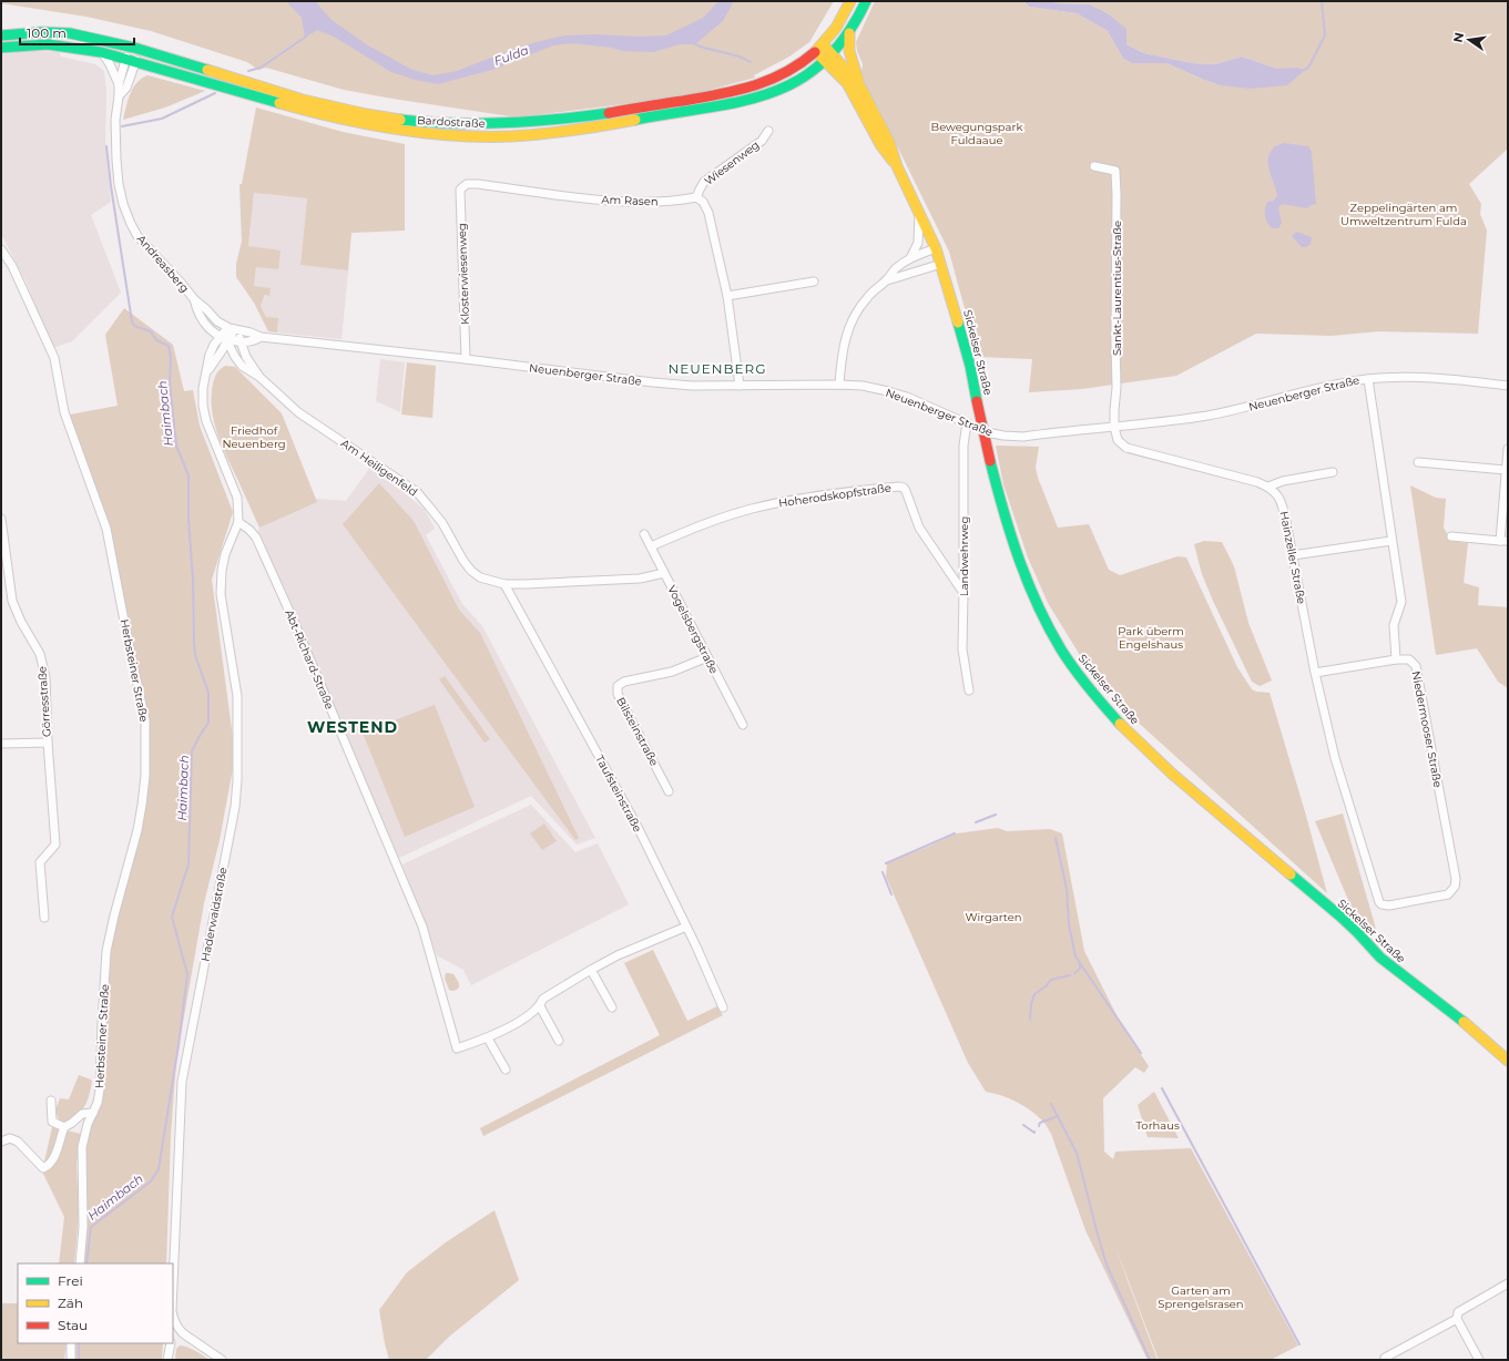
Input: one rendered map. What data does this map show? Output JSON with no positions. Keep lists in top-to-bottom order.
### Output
{
  "streets": {
    "main road": ["Bardostraße", "Sickelser Straße"],
    "street": [
      "Wiesenweg",
      "Am Rasen",
      "Andreasberg",
      "Klosterwiesenweg",
      "Sankt-Laurentius-Straße",
      "Neuenberger Straße",
      "Am Heiligenfeld",
      "Hoherodskopfstraße",
      "Landwehrweg",
      "Hainzeller Straße",
      "Vogelsbergstraße",
      "Abt-Richard-Straße",
      "Herbsteiner Straße",
      "Görresstraße",
      "Niedermooser Straße",
      "Bilsteinstraße",
      "Taufsteinstraße",
      "Haderwaldstraße"
    ]
  },
  "crossings": [
    ["Bardostraße", "Andreasberg"],
    ["Bardostraße", "Sickelser Straße"],
    ["Wiesenweg", "Am Rasen"],
    ["Am Rasen", "Klosterwiesenweg"],
    ["Andreasberg", "Neuenberger Straße"],
    ["Andreasberg", "Am Heiligenfeld"],
    ["Klosterwiesenweg", "Neuenberger Straße"],
    ["Sankt-Laurentius-Straße", "Neuenberger Straße"],
    ["Neuenberger Straße", "Am Heiligenfeld"],
    ["Neuenberger Straße", "Landwehrweg"],
    ["Am Heiligenfeld", "Vogelsbergstraße"],
    ["Am Heiligenfeld", "Taufsteinstraße"],
    ["Hoherodskopfstraße", "Landwehrweg"],
    ["Hoherodskopfstraße", "Vogelsbergstraße"],
    ["Hainzeller Straße", "Niedermooser Straße"],
    ["Vogelsbergstraße", "Bilsteinstraße"],
    ["Abt-Richard-Straße", "Haderwaldstraße"]
  ],
  "districts": ["NEUENBERG", "WESTEND"],
  "water": ["Fulda", "Haimbach"],
  "parks": [
    "Bewegungspark Fuldaaue",
    "Zeppelingärten am Umweltzentrum Fulda",
    "Friedhof Neuenberg",
    "Park überm Engelshaus",
    "Wirgarten",
    "Torhaus",
    "Garten am Sprengelsrasen"
  ],
  "legend": ["Frei", "Zäh", "Stau"],
  "scale_bar": "100 m",
  "north": "left"
}
